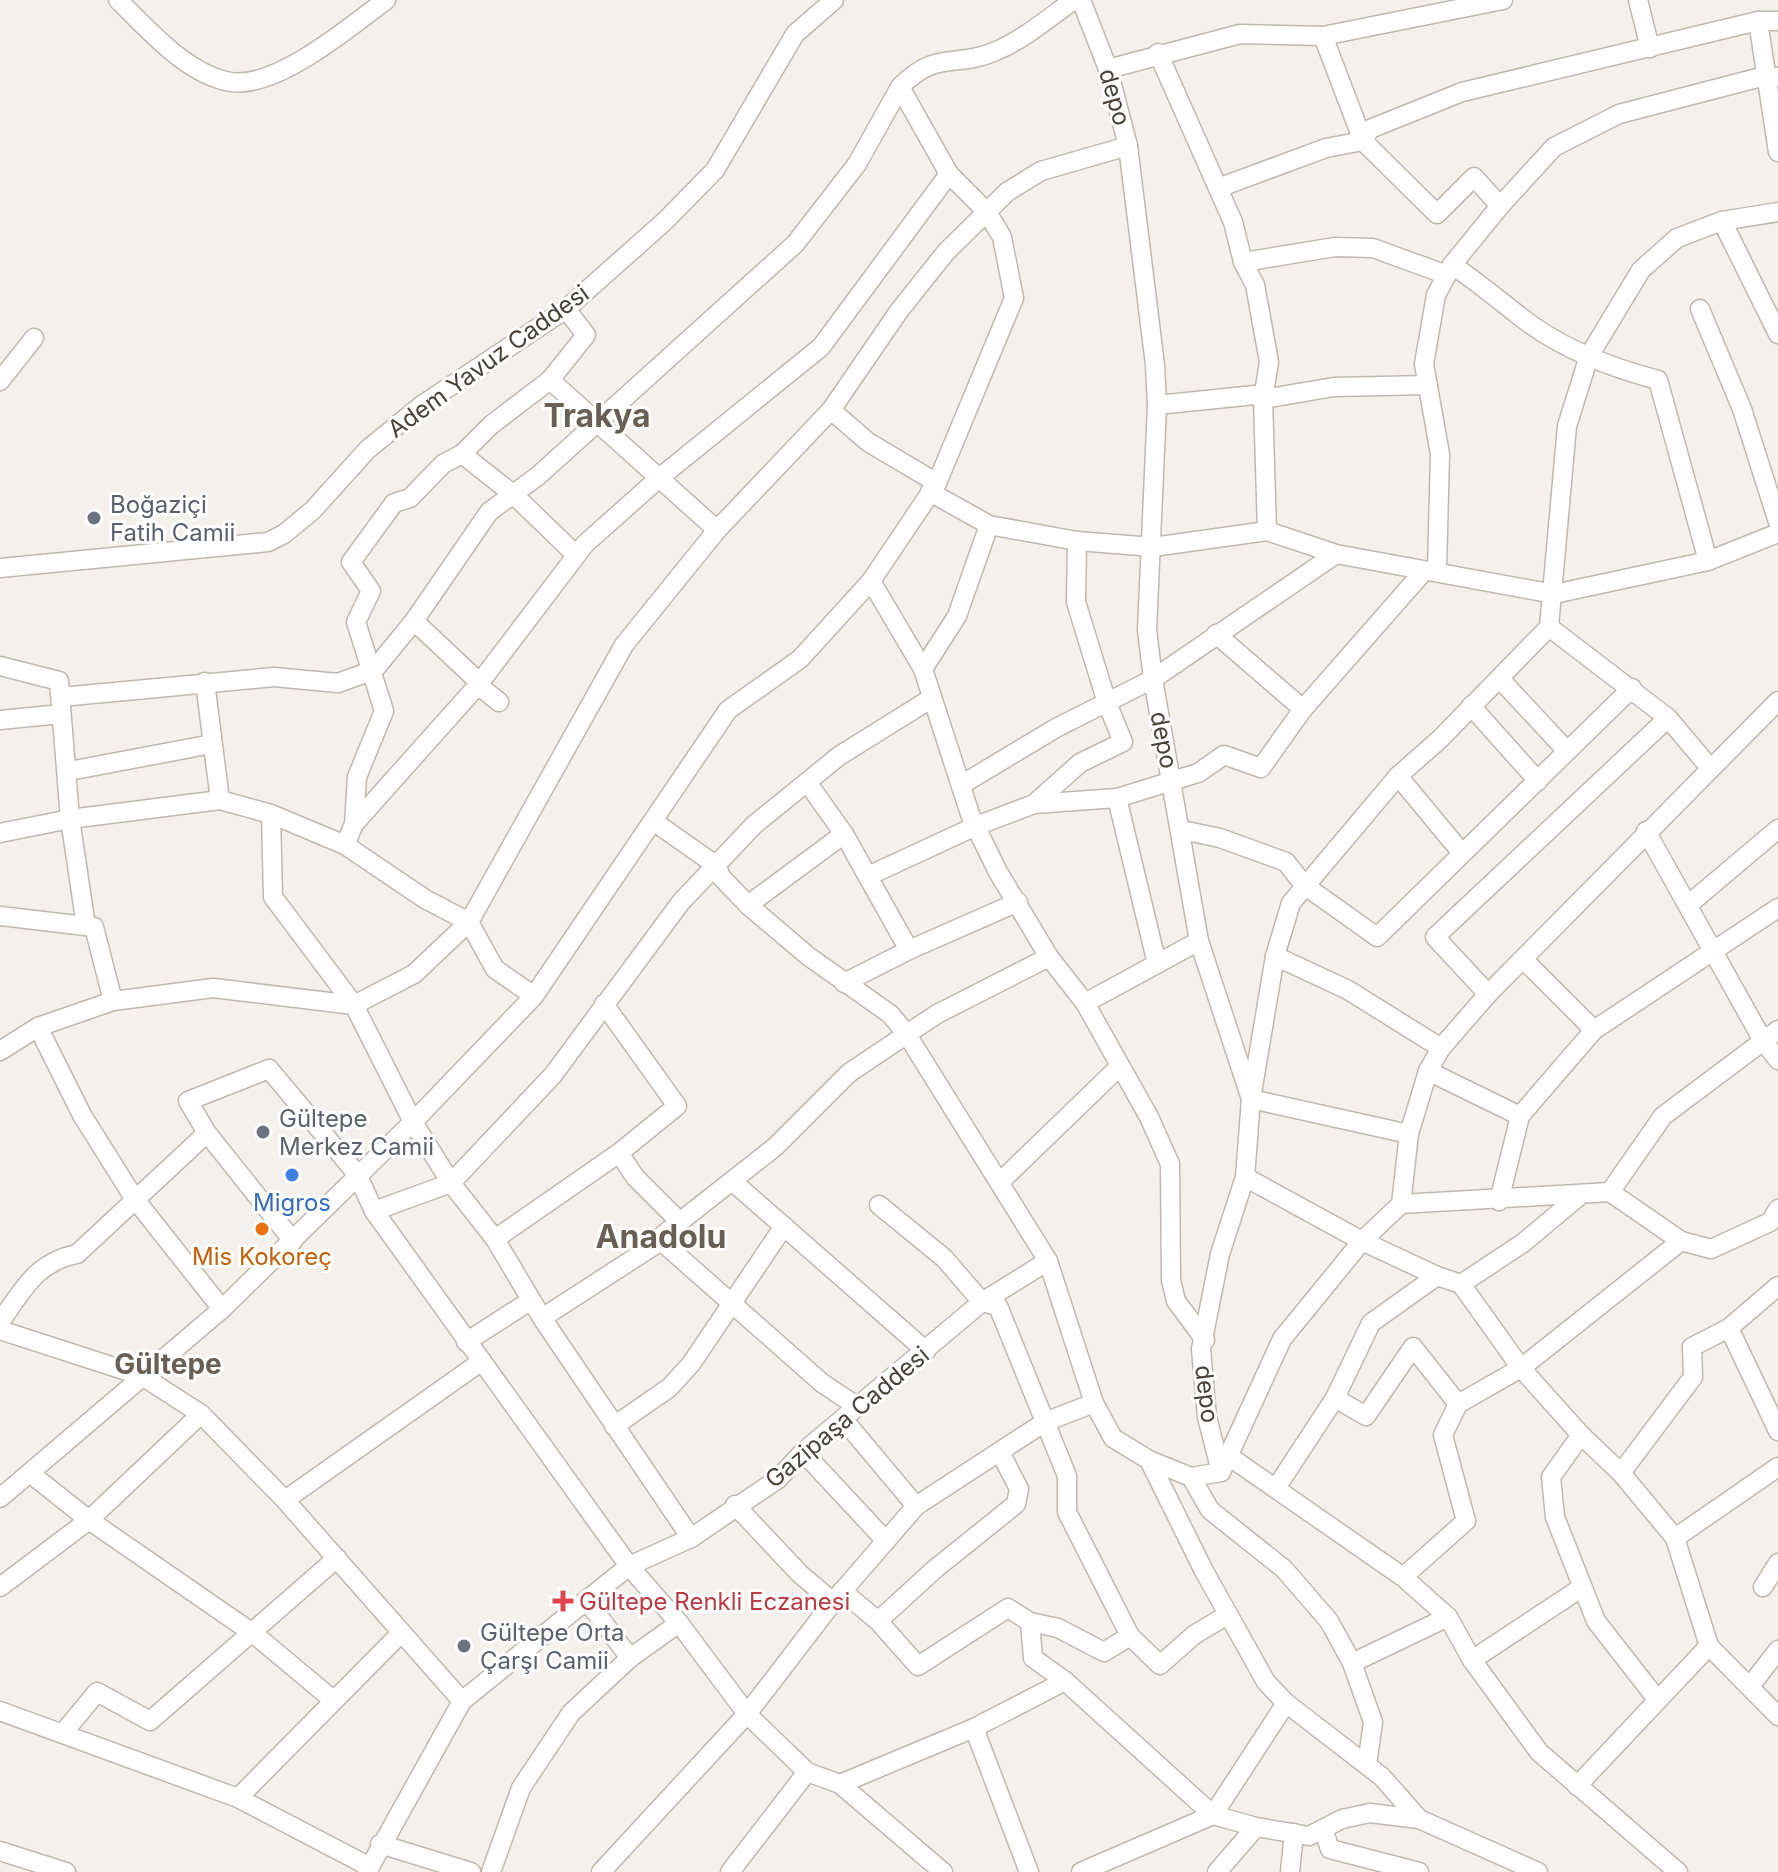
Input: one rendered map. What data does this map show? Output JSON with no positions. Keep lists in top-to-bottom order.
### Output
{
  "streets": {
    "street": ["depo", "Adem Yavuz Caddesi", "Gazipaşa Caddesi"]
  },
  "districts": ["Trakya", "Anadolu", "Gültepe"],
  "places": {
    "other": [
      "Boğaziçi Fatih Camii",
      "Gültepe Merkez Camii",
      "Migros",
      "Mis Kokoreç",
      "Gültepe Orta Çarşı Camii"
    ],
    "health": ["Gültepe Renkli Eczanesi"]
  }
}
